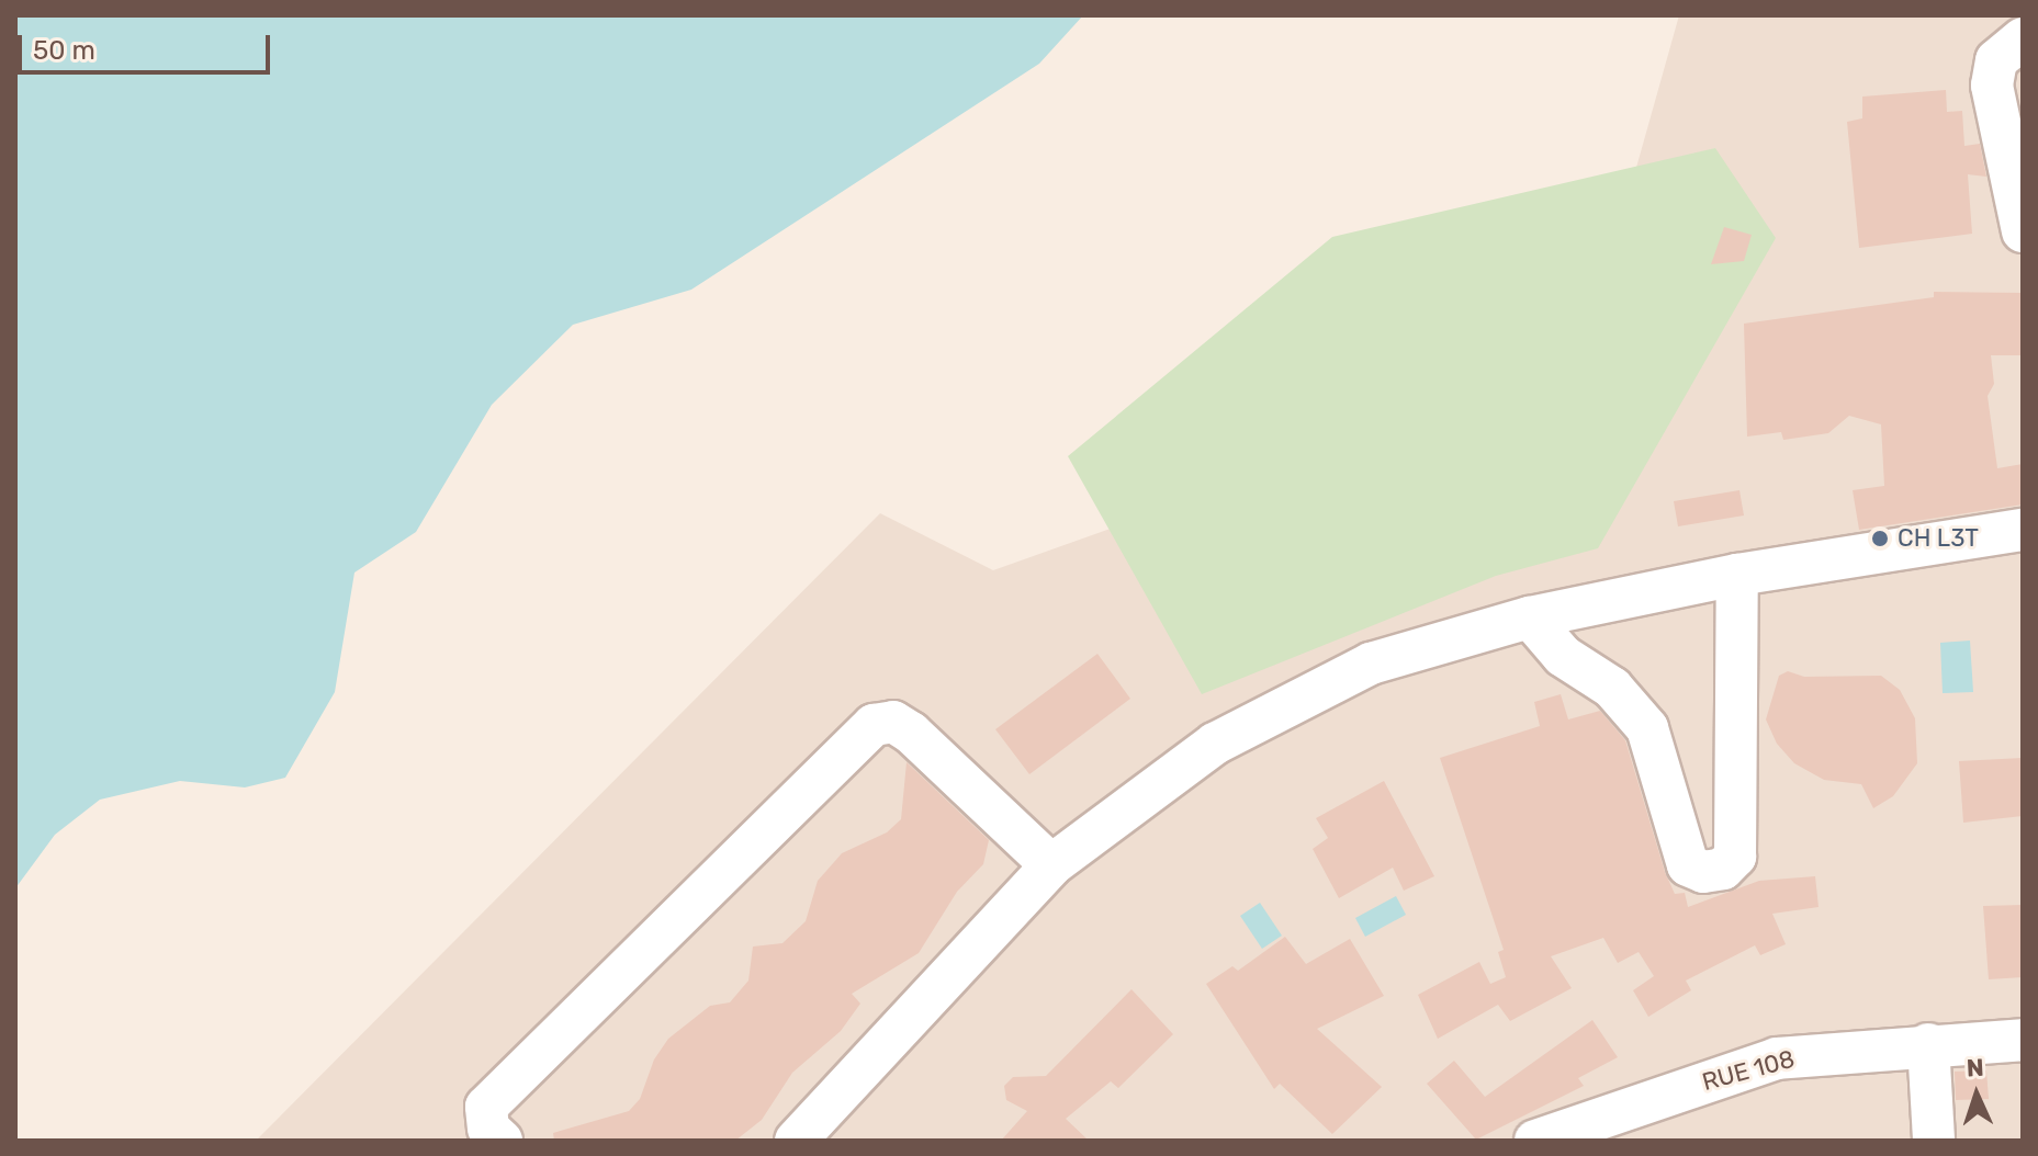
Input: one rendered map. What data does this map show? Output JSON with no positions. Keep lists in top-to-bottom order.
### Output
{
  "streets": {
    "street": ["RUE 108"]
  },
  "places": ["CH L3T"],
  "scale_bar": "50 m",
  "north": "top"
}
